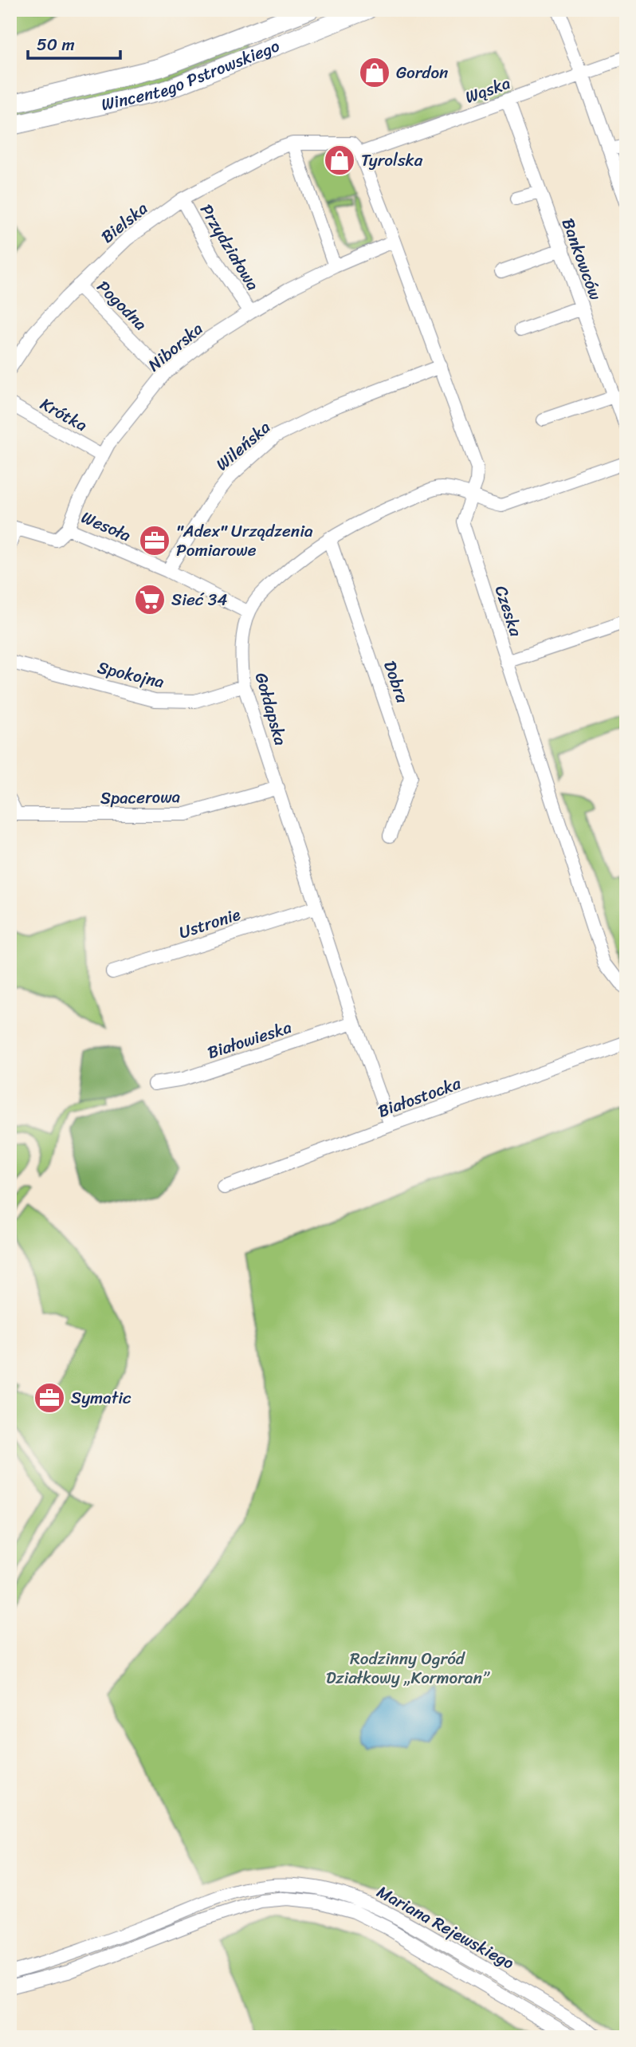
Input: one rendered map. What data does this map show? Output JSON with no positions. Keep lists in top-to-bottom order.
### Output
{
  "streets": {
    "main road": ["Wincentego Pstrowskiego"],
    "street": [
      "Wąska",
      "Bielska",
      "Przydziałowa",
      "Bankowców",
      "Pogodna",
      "Niborska",
      "Krótka",
      "Wileńska",
      "Wesoła",
      "Czeska",
      "Spokojna",
      "Dobra",
      "Gołdapska",
      "Spacerowa",
      "Ustronie",
      "Białowieska",
      "Białostocka",
      "Mariana Rejewskiego"
    ]
  },
  "crossings": [
    ["Wąska", "Bankowców"],
    ["Wąska", "Czeska"],
    ["Bielska", "Przydziałowa"],
    ["Bielska", "Pogodna"],
    ["Przydziałowa", "Niborska"],
    ["Pogodna", "Niborska"],
    ["Niborska", "Krótka"],
    ["Niborska", "Wesoła"],
    ["Niborska", "Czeska"],
    ["Wileńska", "Wesoła"],
    ["Wileńska", "Czeska"],
    ["Wesoła", "Gołdapska"],
    ["Czeska", "Gołdapska"],
    ["Spokojna", "Gołdapska"],
    ["Dobra", "Gołdapska"],
    ["Gołdapska", "Spacerowa"],
    ["Gołdapska", "Ustronie"],
    ["Gołdapska", "Białowieska"],
    ["Gołdapska", "Białostocka"]
  ],
  "parks": ["Rodzinny Ogród Działkowy „Kormoran”"],
  "places": {
    "shop": ["Gordon", "Tyrolska"],
    "office": ["\"Adex\" Urządzenia Pomiarowe", "Symatic"],
    "supermarket": ["Sieć 34"]
  },
  "scale_bar": "50 m"
}
